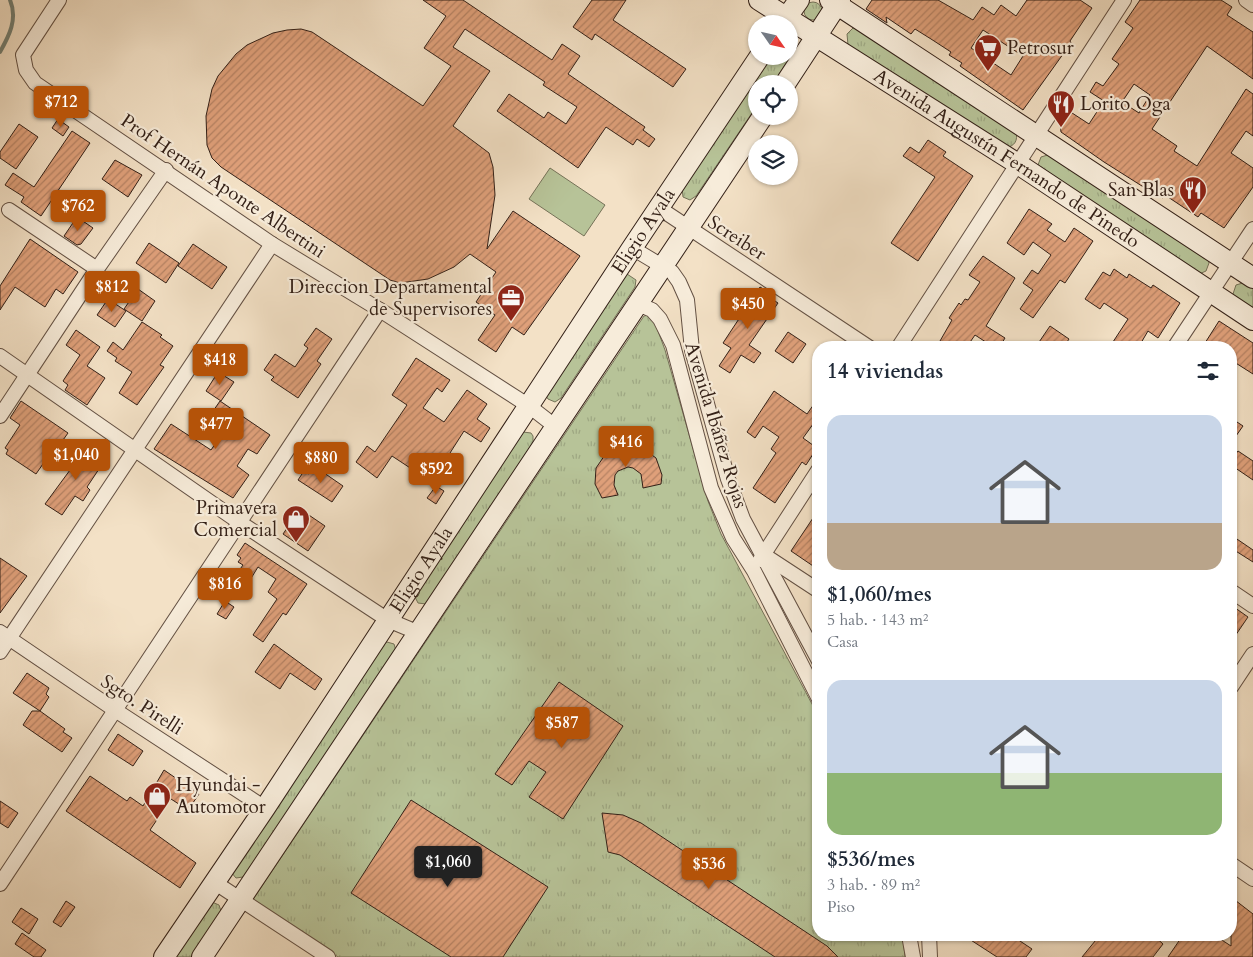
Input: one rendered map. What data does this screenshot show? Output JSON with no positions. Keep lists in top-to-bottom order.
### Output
{
  "streets": {
    "street": [
      "Avenida Augustín Fernando de Pinedo",
      "Prof Hernán Aponte Albertini",
      "Eligio Ayala",
      "Screiber",
      "Avenida Ibáñez Rojas",
      "Sgto. Pirelli"
    ]
  },
  "crossings": [
    ["Prof Hernán Aponte Albertini", "Eligio Ayala"],
    ["Eligio Ayala", "Screiber"],
    ["Eligio Ayala", "Avenida Ibáñez Rojas"],
    ["Eligio Ayala", "Sgto. Pirelli"]
  ],
  "places": {
    "supermarket": ["Petrosur"],
    "restaurant": ["Lorito Oga", "San Blas"],
    "office": ["Direccion Departamental de Supervisores"],
    "shop": ["Primavera Comercial", "Hyundai - Automotor"]
  },
  "north": "bottom right",
  "page": {
    "price": [
      "$712",
      "$762",
      "$812",
      "$450",
      "$418",
      "$477",
      "$416",
      "$1,040",
      "$880",
      "$592",
      "$816",
      "$587",
      "$1,060",
      "$536"
    ],
    "heading": "14 viviendas",
    "list": [
      {
        "name": "$1,060/mes",
        "note": "5 hab. · 143 m² · Casa"
      },
      {
        "name": "$536/mes",
        "note": "3 hab. · 89 m² · Piso"
      }
    ]
  }
}
